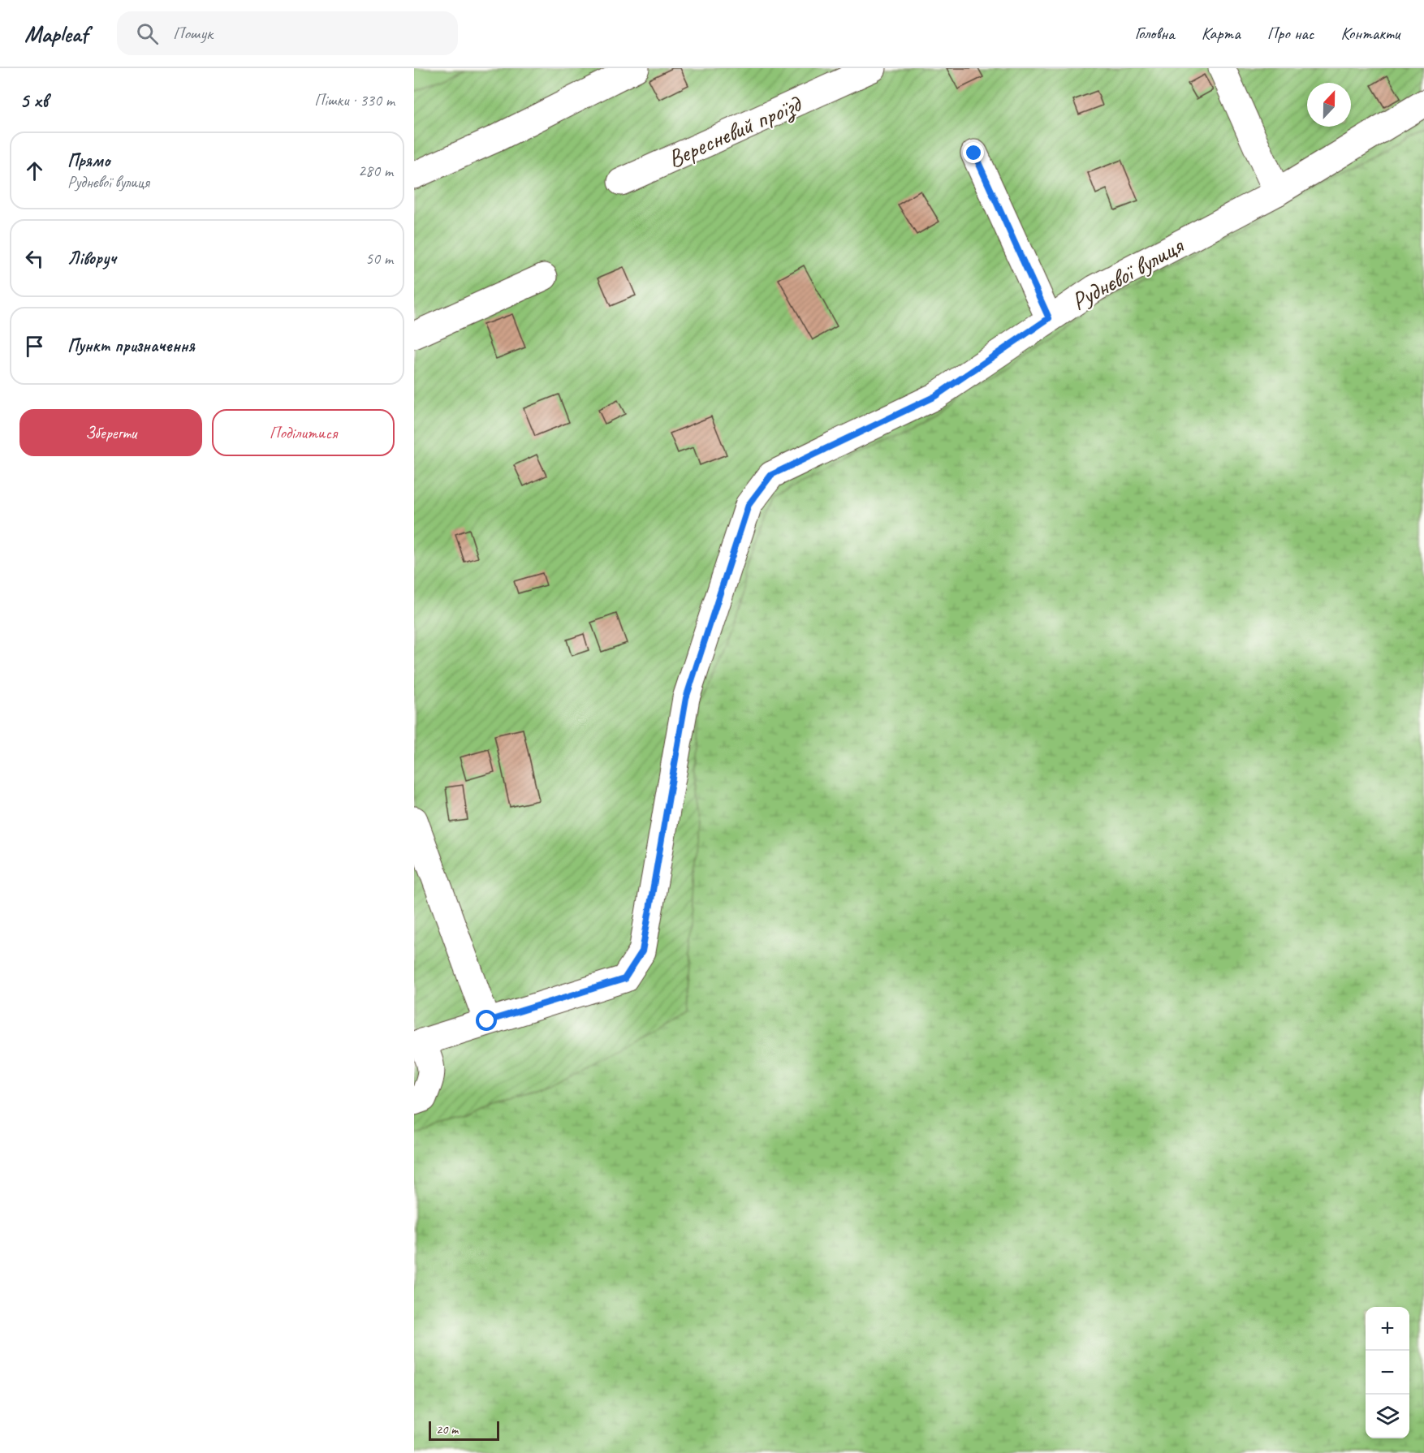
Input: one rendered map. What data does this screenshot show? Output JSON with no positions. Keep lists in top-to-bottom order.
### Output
{
  "streets": {
    "street": ["Вересневий проїзд", "Руднєвої вулиця"]
  },
  "scale_bar": "20 m",
  "north": "top",
  "page": {
    "header": "Mapleaf",
    "search": "Пошук",
    "nav": [
      "Головна",
      "Карта",
      "Про нас",
      "Контакти"
    ],
    "heading": ["5 хв", "Пішки · 330 m"],
    "list": [
      ["Прямо", "Руднєвої вулиця", "280 m"],
      ["Ліворуч", "50 m"],
      "Пункт призначення"
    ],
    "buttons": ["Зберегти", "Поділитися"],
    "map_buttons": ["+", "−"],
    "scale": "20 m"
  }
}
